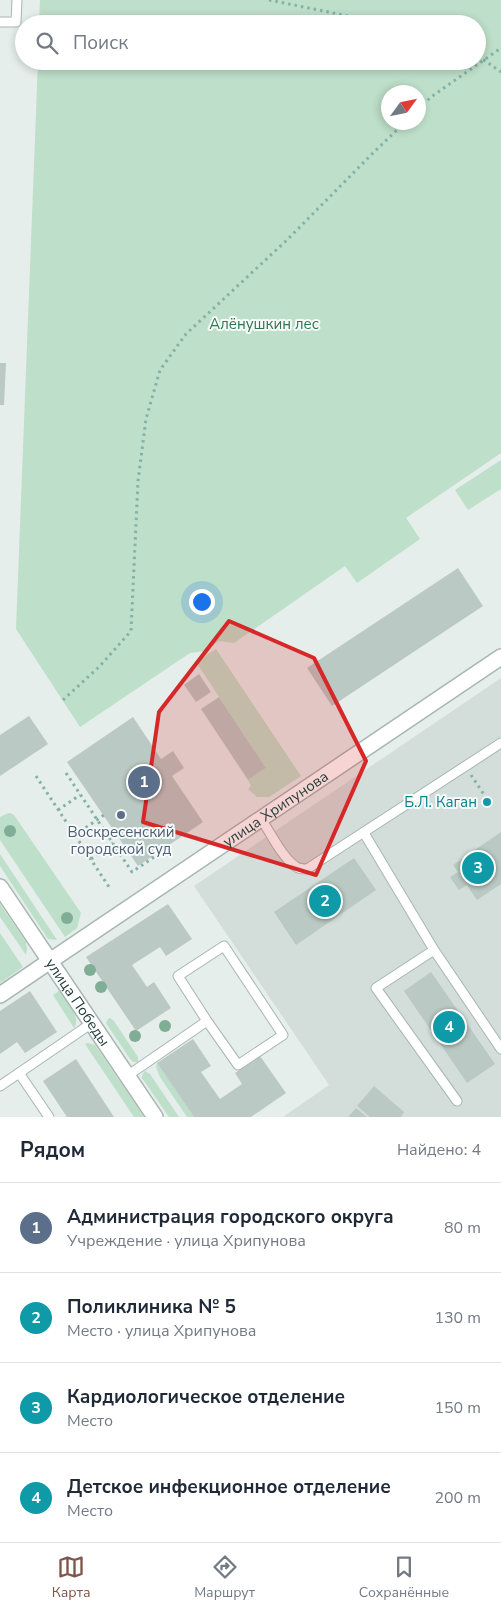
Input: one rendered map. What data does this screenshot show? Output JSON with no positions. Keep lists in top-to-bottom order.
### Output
{
  "streets": {
    "street": ["улица Хрипунова", "улица Победы"]
  },
  "crossings": [
    ["улица Хрипунова", "улица Победы"]
  ],
  "parks": ["Алёнушкин лес"],
  "places": ["Б.Л. Каган", "Воскресенский городской суд"],
  "north": "top right",
  "page": {
    "search": "Поиск",
    "pins": [
      "1",
      "3",
      "2",
      "4"
    ],
    "heading": ["Рядом", "Найдено: 4"],
    "list": [
      {
        "mark": "1",
        "name": "Администрация городского округа",
        "note": "Учреждение · улица Хрипунова",
        "value": "80 m"
      },
      {
        "mark": "2",
        "name": "Поликлиника № 5",
        "note": "Место · улица Хрипунова",
        "value": "130 m"
      },
      {
        "mark": "3",
        "name": "Кардиологическое отделение",
        "note": "Место",
        "value": "150 m"
      },
      {
        "mark": "4",
        "name": "Детское инфекционное отделение",
        "note": "Место",
        "value": "200 m"
      }
    ],
    "nav": ["Карта", "Маршрут", "Сохранённые"]
  }
}
